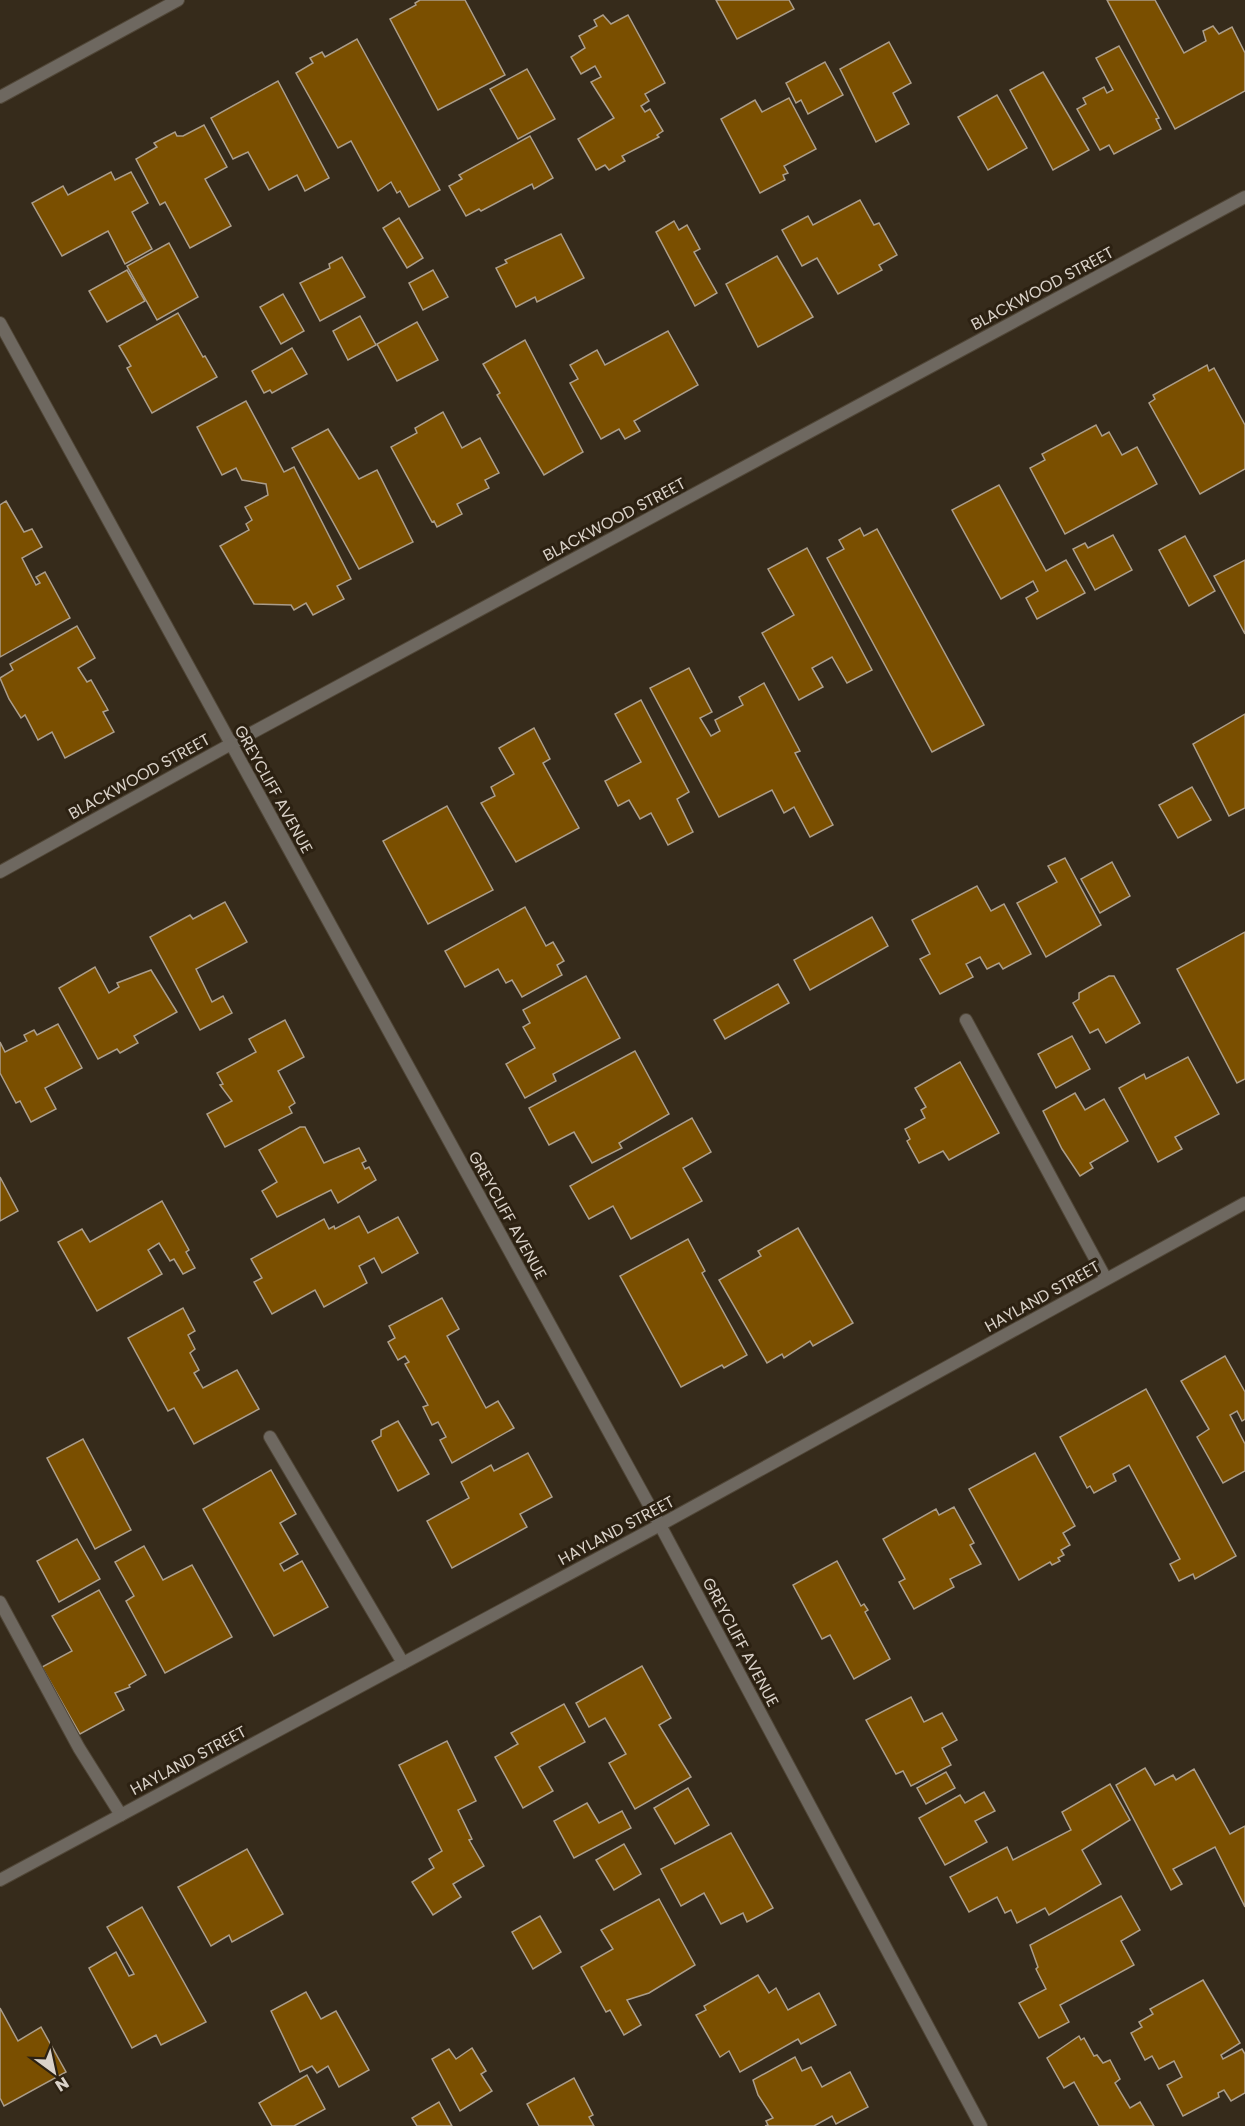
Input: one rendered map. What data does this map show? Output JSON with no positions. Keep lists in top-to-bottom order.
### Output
{
  "streets": {
    "street": ["BLACKWOOD STREET", "GREYCLIFF AVENUE", "HAYLAND STREET"]
  },
  "crossings": [
    ["BLACKWOOD STREET", "GREYCLIFF AVENUE"],
    ["GREYCLIFF AVENUE", "HAYLAND STREET"]
  ],
  "north": "bottom right"
}
